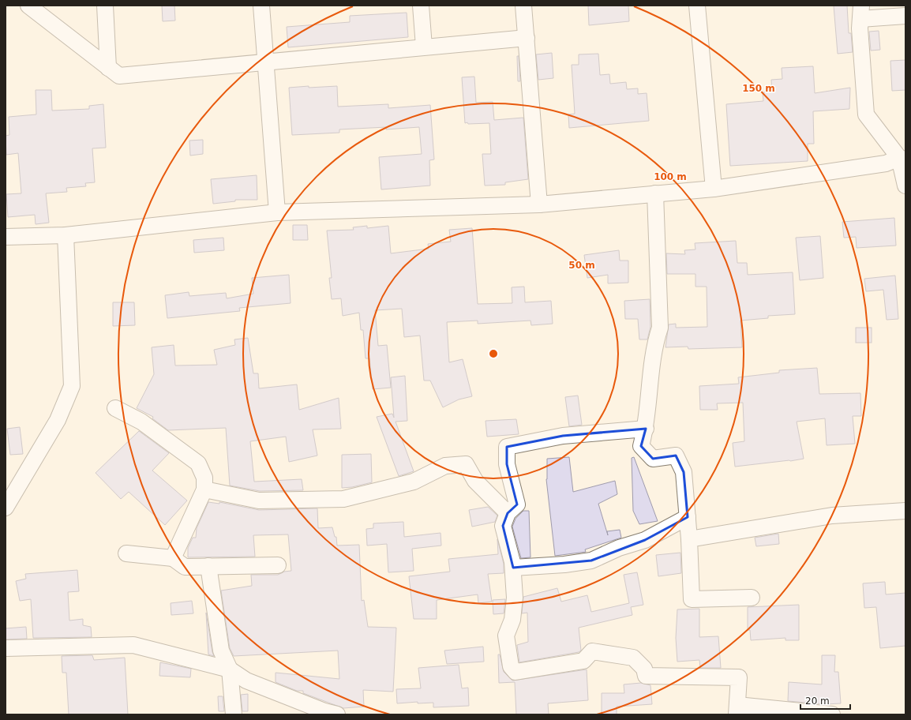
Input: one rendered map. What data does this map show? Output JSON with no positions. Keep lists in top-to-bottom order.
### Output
{
  "scale_bar": "20 m",
  "rings": ["150 m", "100 m", "50 m"]
}
